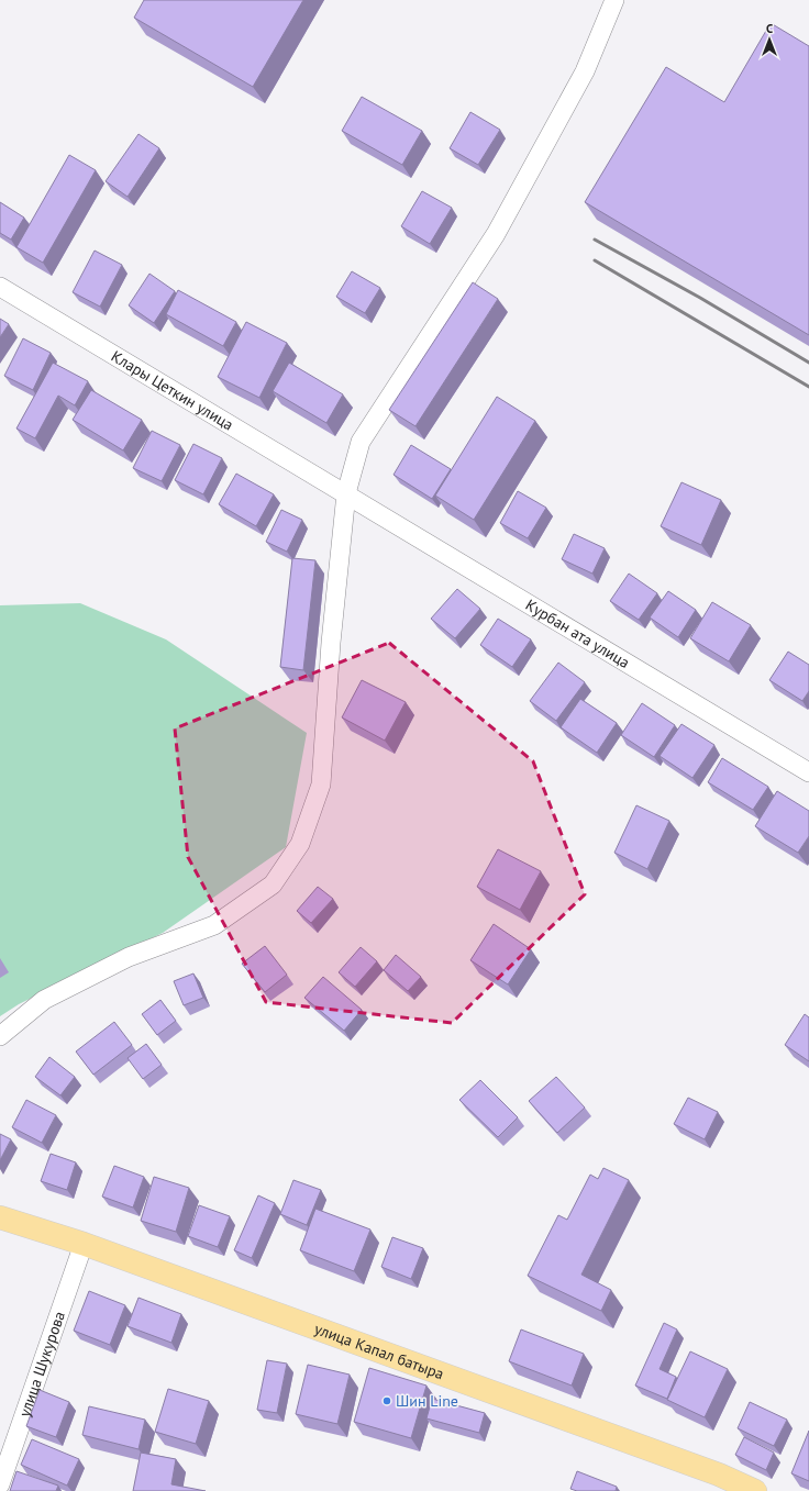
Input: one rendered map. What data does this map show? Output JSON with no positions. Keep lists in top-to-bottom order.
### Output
{
  "streets": {
    "main road": ["улица Капал батыра"],
    "street": ["Клары Цеткин улица", "Курбан ата улица", "улица Шукурова"]
  },
  "crossings": [
    ["Клары Цеткин улица", "Курбан ата улица"],
    ["улица Капал батыра", "улица Шукурова"]
  ],
  "places": ["Шин Line"],
  "north": "top"
}
